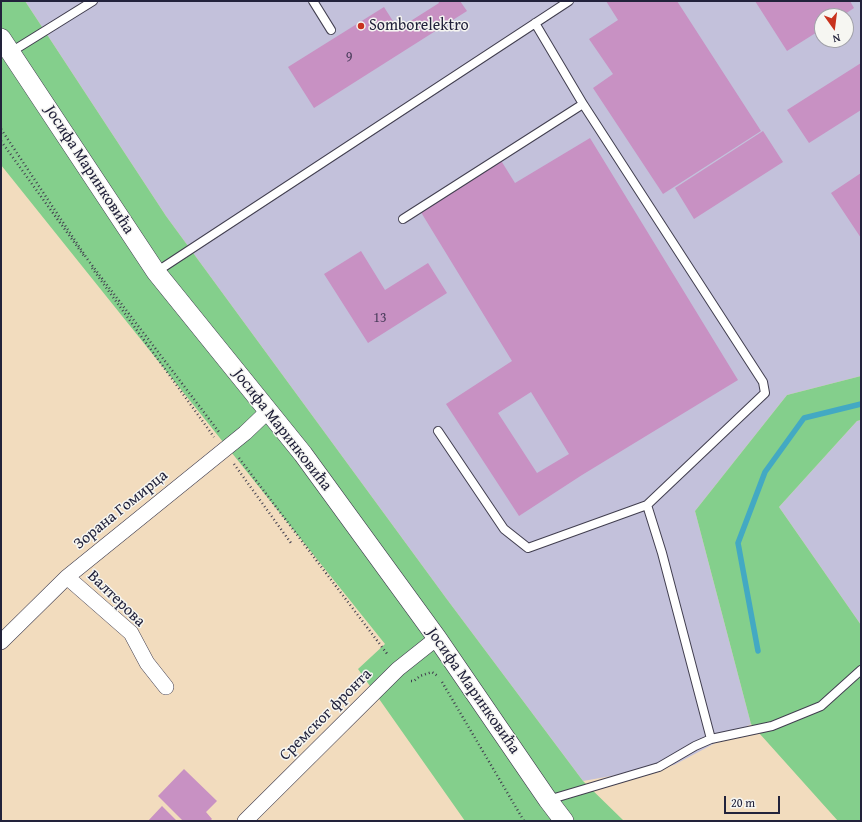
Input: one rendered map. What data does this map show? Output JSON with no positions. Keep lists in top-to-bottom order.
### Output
{
  "streets": {
    "street": [
      "Јосифа Маринковића",
      "Зорана Гомирца",
      "Валтерова",
      "Сремског фронта"
    ]
  },
  "crossings": [
    ["Јосифа Маринковића", "Зорана Гомирца"],
    ["Јосифа Маринковића", "Сремског фронта"],
    ["Зорана Гомирца", "Валтерова"]
  ],
  "places": ["Somborelektro"],
  "house_numbers": ["9", "13"],
  "scale_bar": "20 m",
  "north": "bottom"
}
